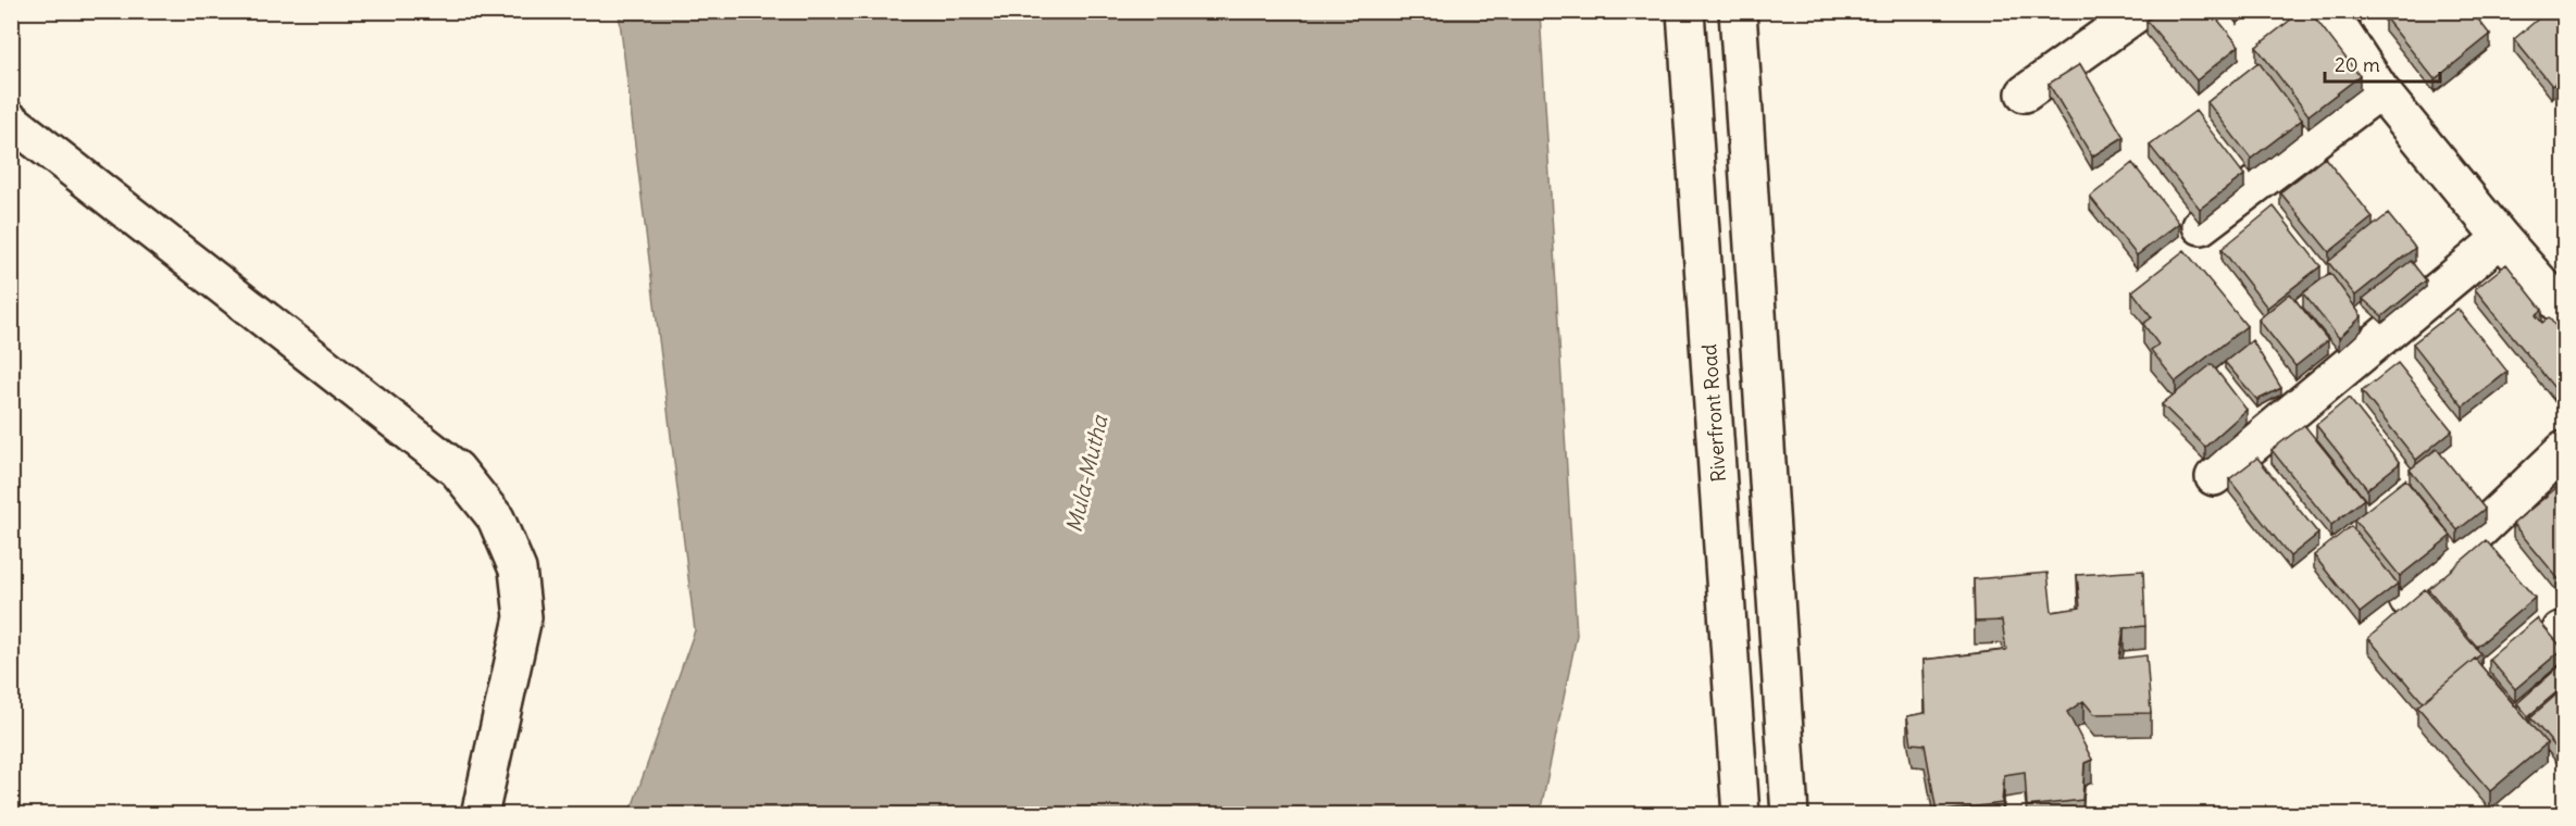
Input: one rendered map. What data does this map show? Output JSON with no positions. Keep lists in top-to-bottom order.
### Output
{
  "streets": {
    "street": ["Riverfront Road"]
  },
  "water": ["Mula-Mutha"],
  "scale_bar": "20 m"
}
